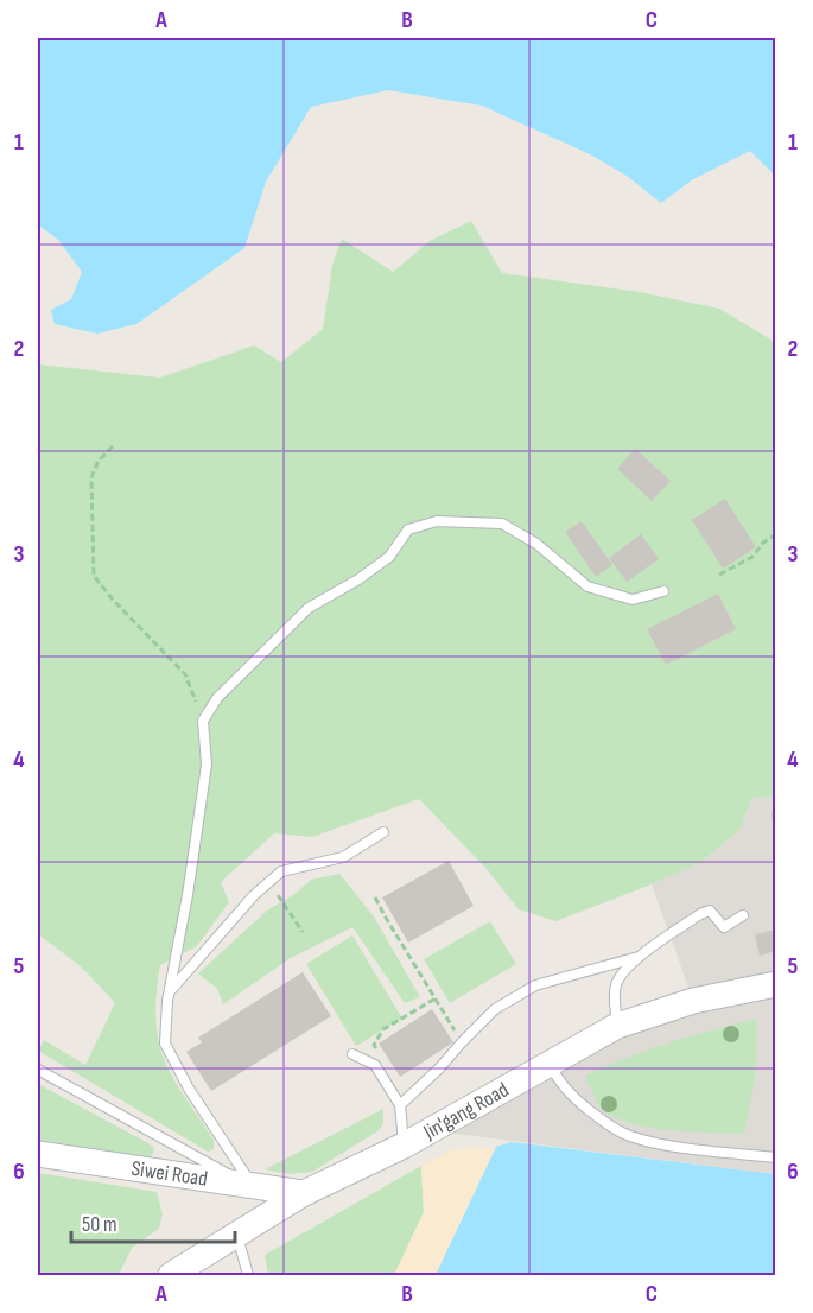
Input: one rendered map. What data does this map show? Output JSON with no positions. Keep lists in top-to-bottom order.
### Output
{
  "streets": {
    "street": ["Jin'gang Road", "Siwei Road"]
  },
  "crossings": [
    ["Jin'gang Road", "Siwei Road"]
  ],
  "scale_bar": "50 m",
  "grid": {
    "columns": ["A", "B", "C"],
    "rows": [
      "1",
      "2",
      "3",
      "4",
      "5",
      "6"
    ]
  }
}
